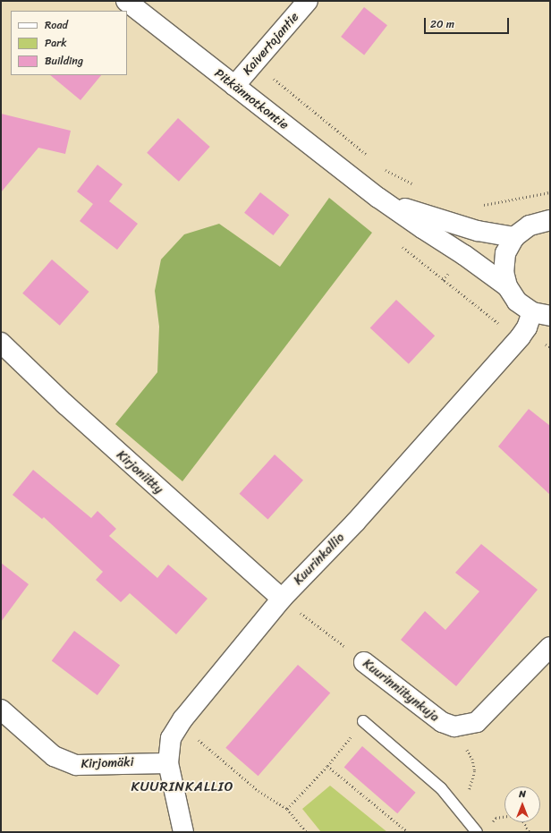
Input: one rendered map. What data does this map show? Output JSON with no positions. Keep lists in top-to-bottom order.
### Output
{
  "streets": {
    "street": [
      "Kaivertajantie",
      "Pitkännotkontie",
      "Kirjoniitty",
      "Kuurinkallio",
      "Kuurinniitynkuja",
      "Kirjomäki"
    ]
  },
  "crossings": [
    ["Kaivertajantie", "Pitkännotkontie"],
    ["Kirjoniitty", "Kuurinkallio"],
    ["Kirjoniitty", "Kuurinniitynkuja"],
    ["Kuurinkallio", "Kuurinniitynkuja"],
    ["Kuurinkallio", "Kirjomäki"]
  ],
  "districts": ["KUURINKALLIO"],
  "legend": ["Road", "Park", "Building"],
  "scale_bar": "20 m",
  "north": "top"
}
